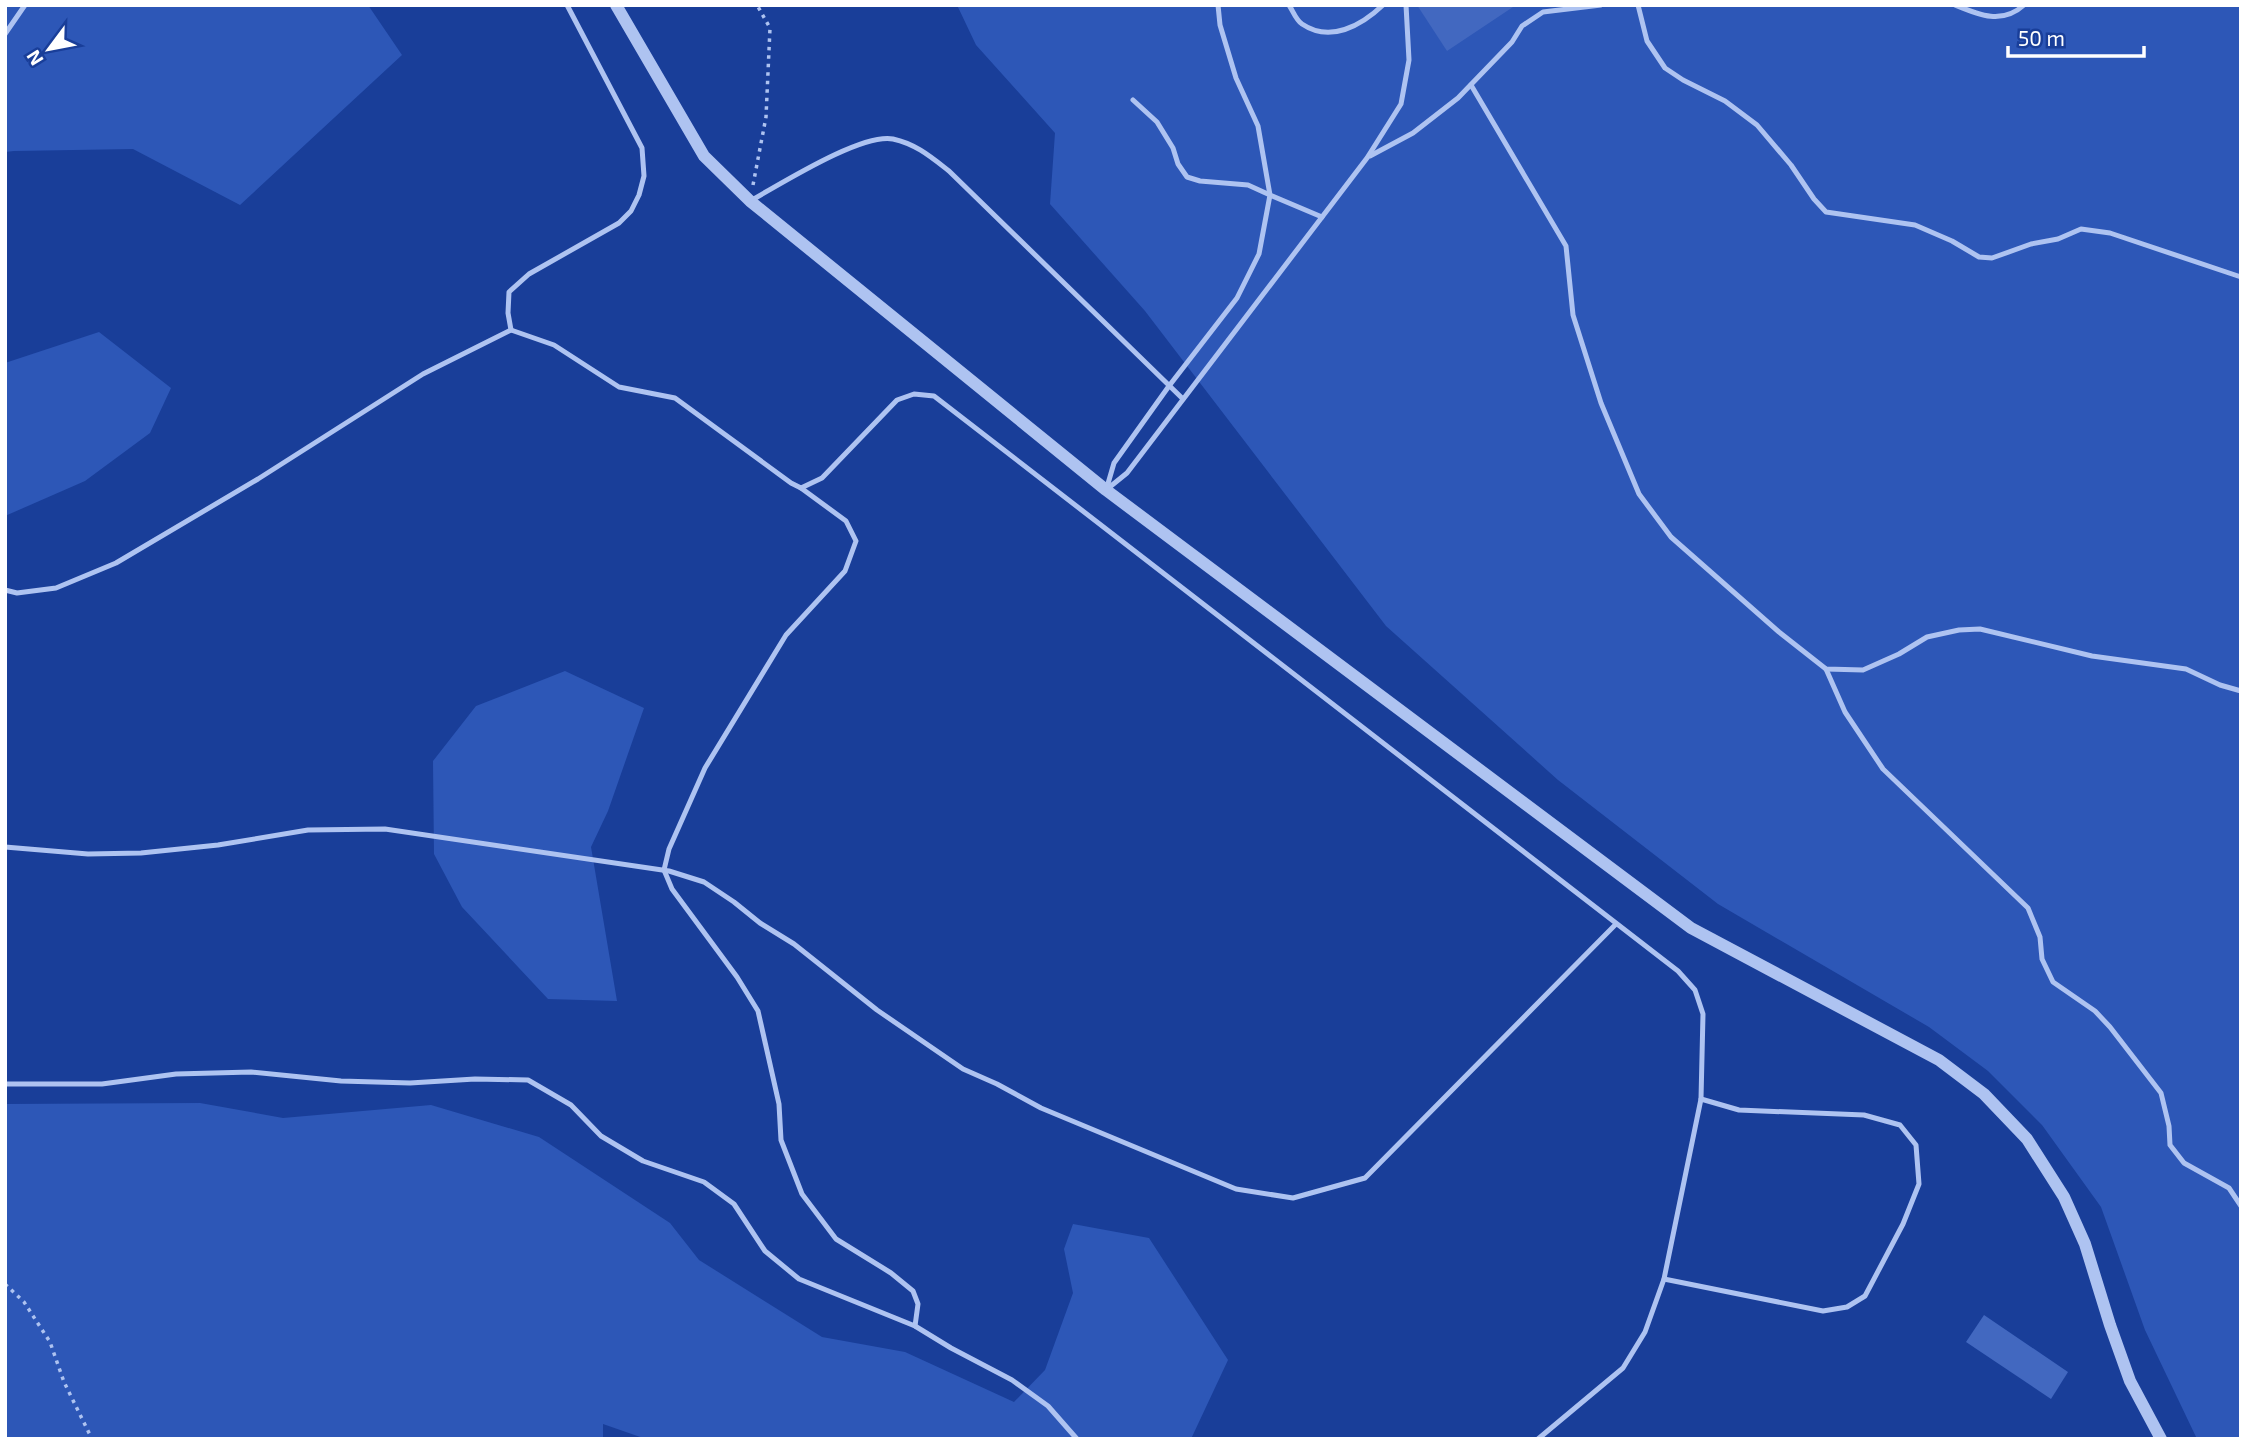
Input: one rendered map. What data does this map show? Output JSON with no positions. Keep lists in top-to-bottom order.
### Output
{
  "scale_bar": "50 m",
  "north": "bottom left"
}
